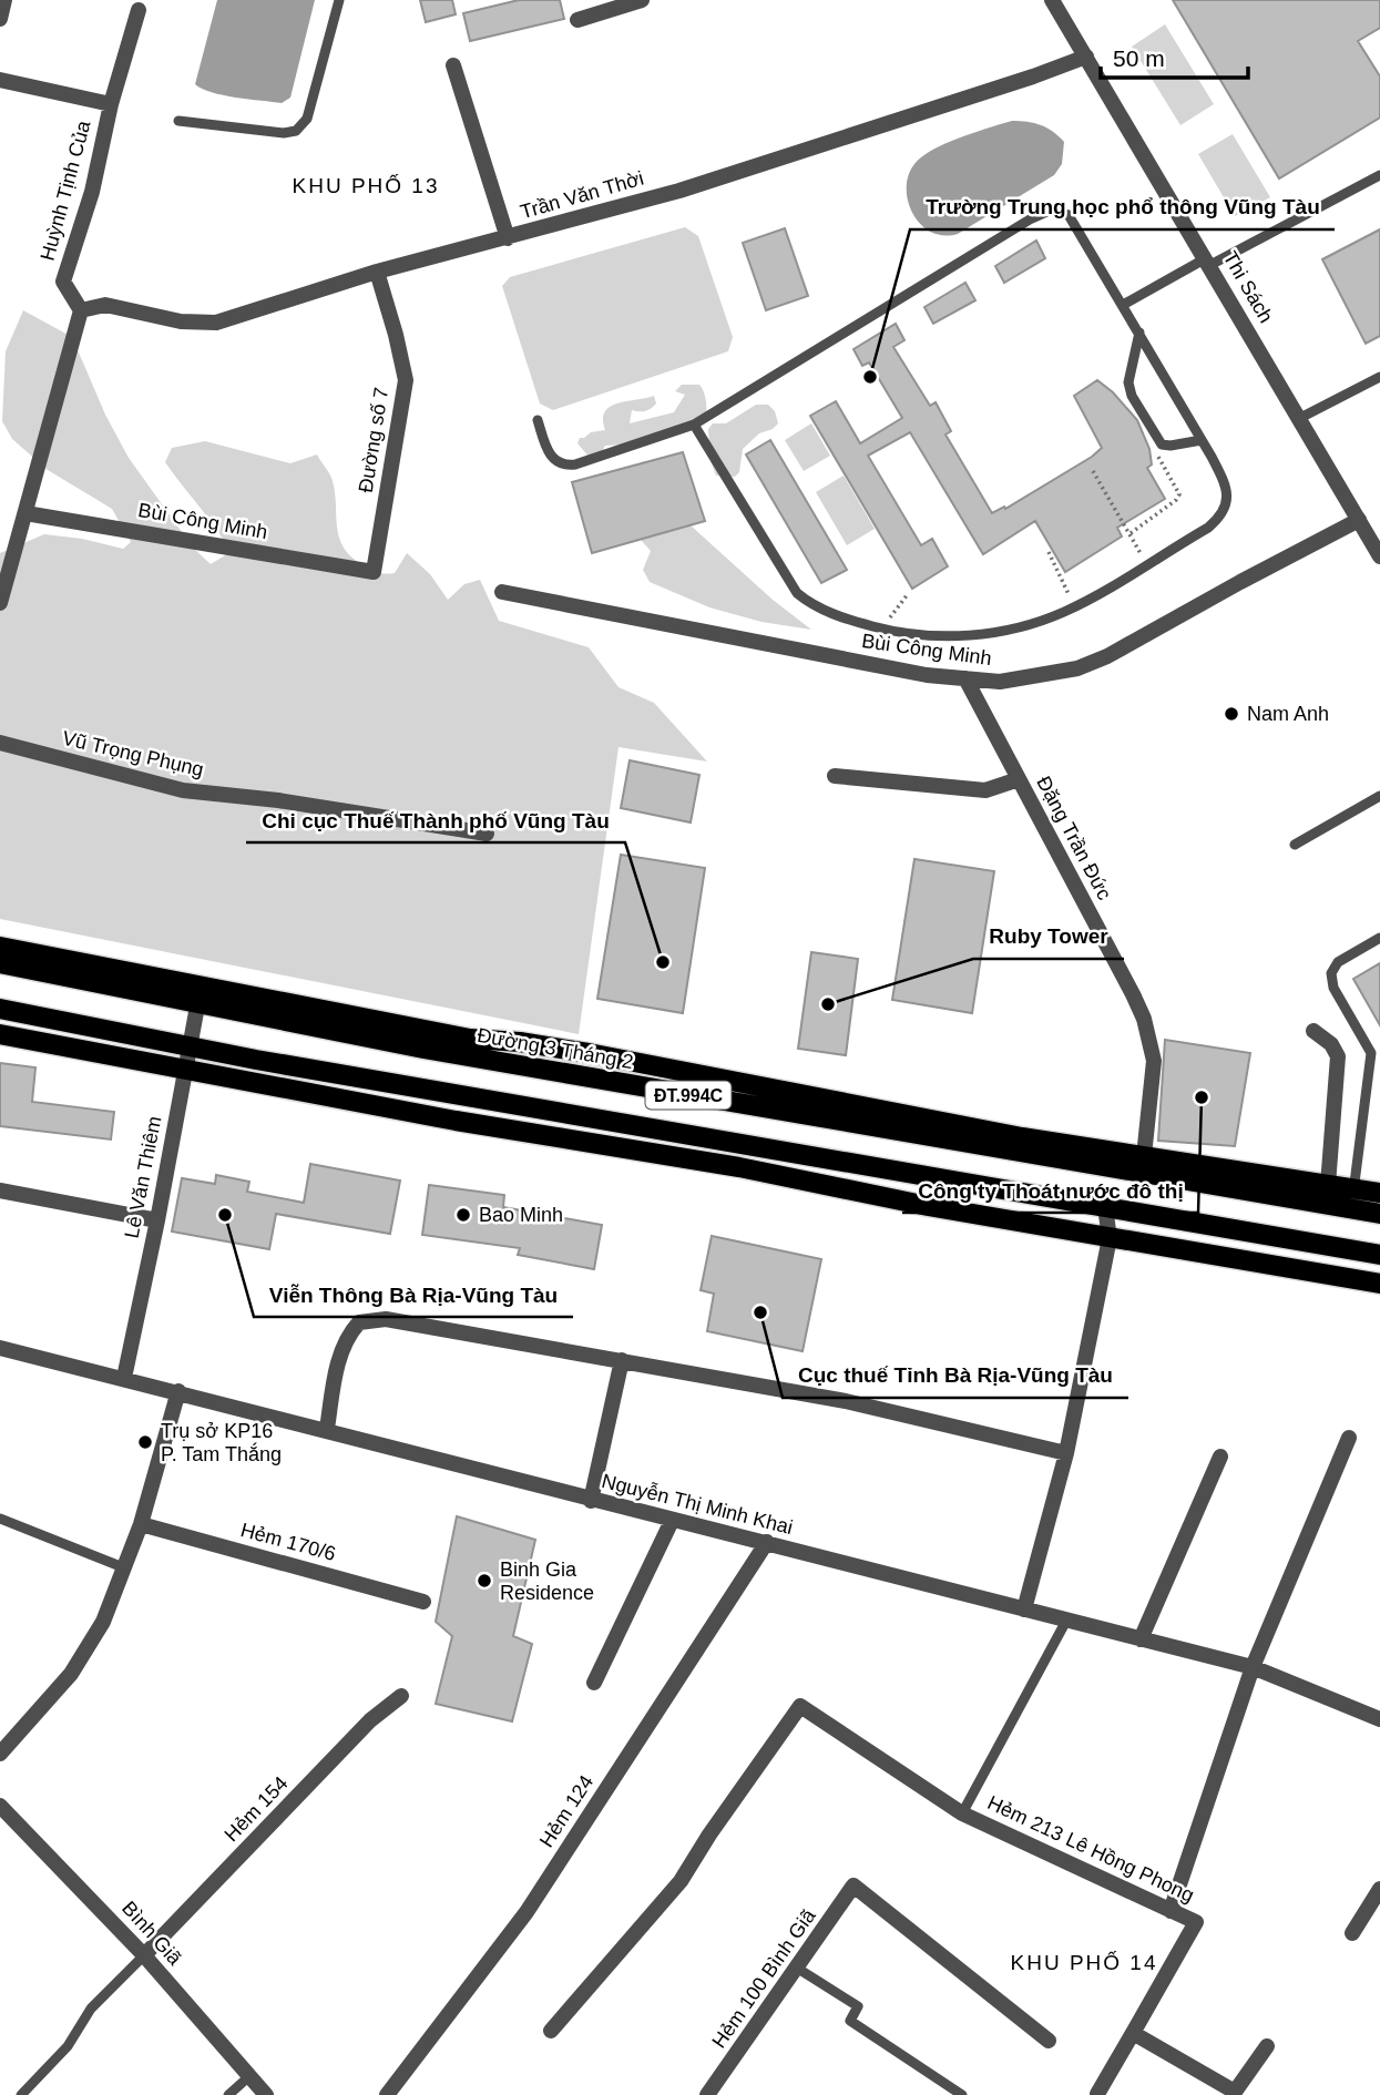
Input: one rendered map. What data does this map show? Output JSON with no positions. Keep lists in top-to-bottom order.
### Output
{
  "streets": {
    "main road": ["Đường 3 Tháng 2", "ĐT.994C"],
    "street": [
      "Huỳnh Tịnh Của",
      "Trần Văn Thời",
      "Thi Sách",
      "Đường số 7",
      "Bùi Công Minh",
      "Vũ Trọng Phụng",
      "Đặng Trần Đức",
      "Lê Văn Thiêm",
      "Nguyễn Thị Minh Khai",
      "Hẻm 170/6",
      "Hẻm 154",
      "Hẻm 124",
      "Hẻm 213 Lê Hồng Phong",
      "Bình Giã",
      "Hẻm 100 Bình Giã"
    ]
  },
  "crossings": [
    ["Huỳnh Tịnh Của", "Trần Văn Thời"],
    ["Trần Văn Thời", "Thi Sách"],
    ["Trần Văn Thời", "Đường số 7"],
    ["Thi Sách", "Bùi Công Minh"],
    ["Đường số 7", "Bùi Công Minh"],
    ["Bùi Công Minh", "Đặng Trần Đức"],
    ["Đặng Trần Đức", "Đường 3 Tháng 2"],
    ["Đường 3 Tháng 2", "Lê Văn Thiêm"],
    ["ĐT.994C", "Lê Văn Thiêm"],
    ["Lê Văn Thiêm", "Nguyễn Thị Minh Khai"],
    ["Nguyễn Thị Minh Khai", "Hẻm 124"],
    ["Hẻm 154", "Bình Giã"]
  ],
  "districts": ["KHU PHỐ 13", "KHU PHỐ 14"],
  "places": [
    "Trường Trung học phổ thông Vũng Tàu",
    "Nam Anh",
    "Chi cục Thuế Thành phố Vũng Tàu",
    "Ruby Tower",
    "Công ty Thoát nước đô thị",
    "Viễn Thông Bà Rịa-Vũng Tàu",
    "Bao Minh",
    "Cục thuế Tỉnh Bà Rịa-Vũng Tàu",
    "Trụ sở KP16 P. Tam Thắng",
    "Binh Gia Residence"
  ],
  "scale_bar": "50 m"
}
